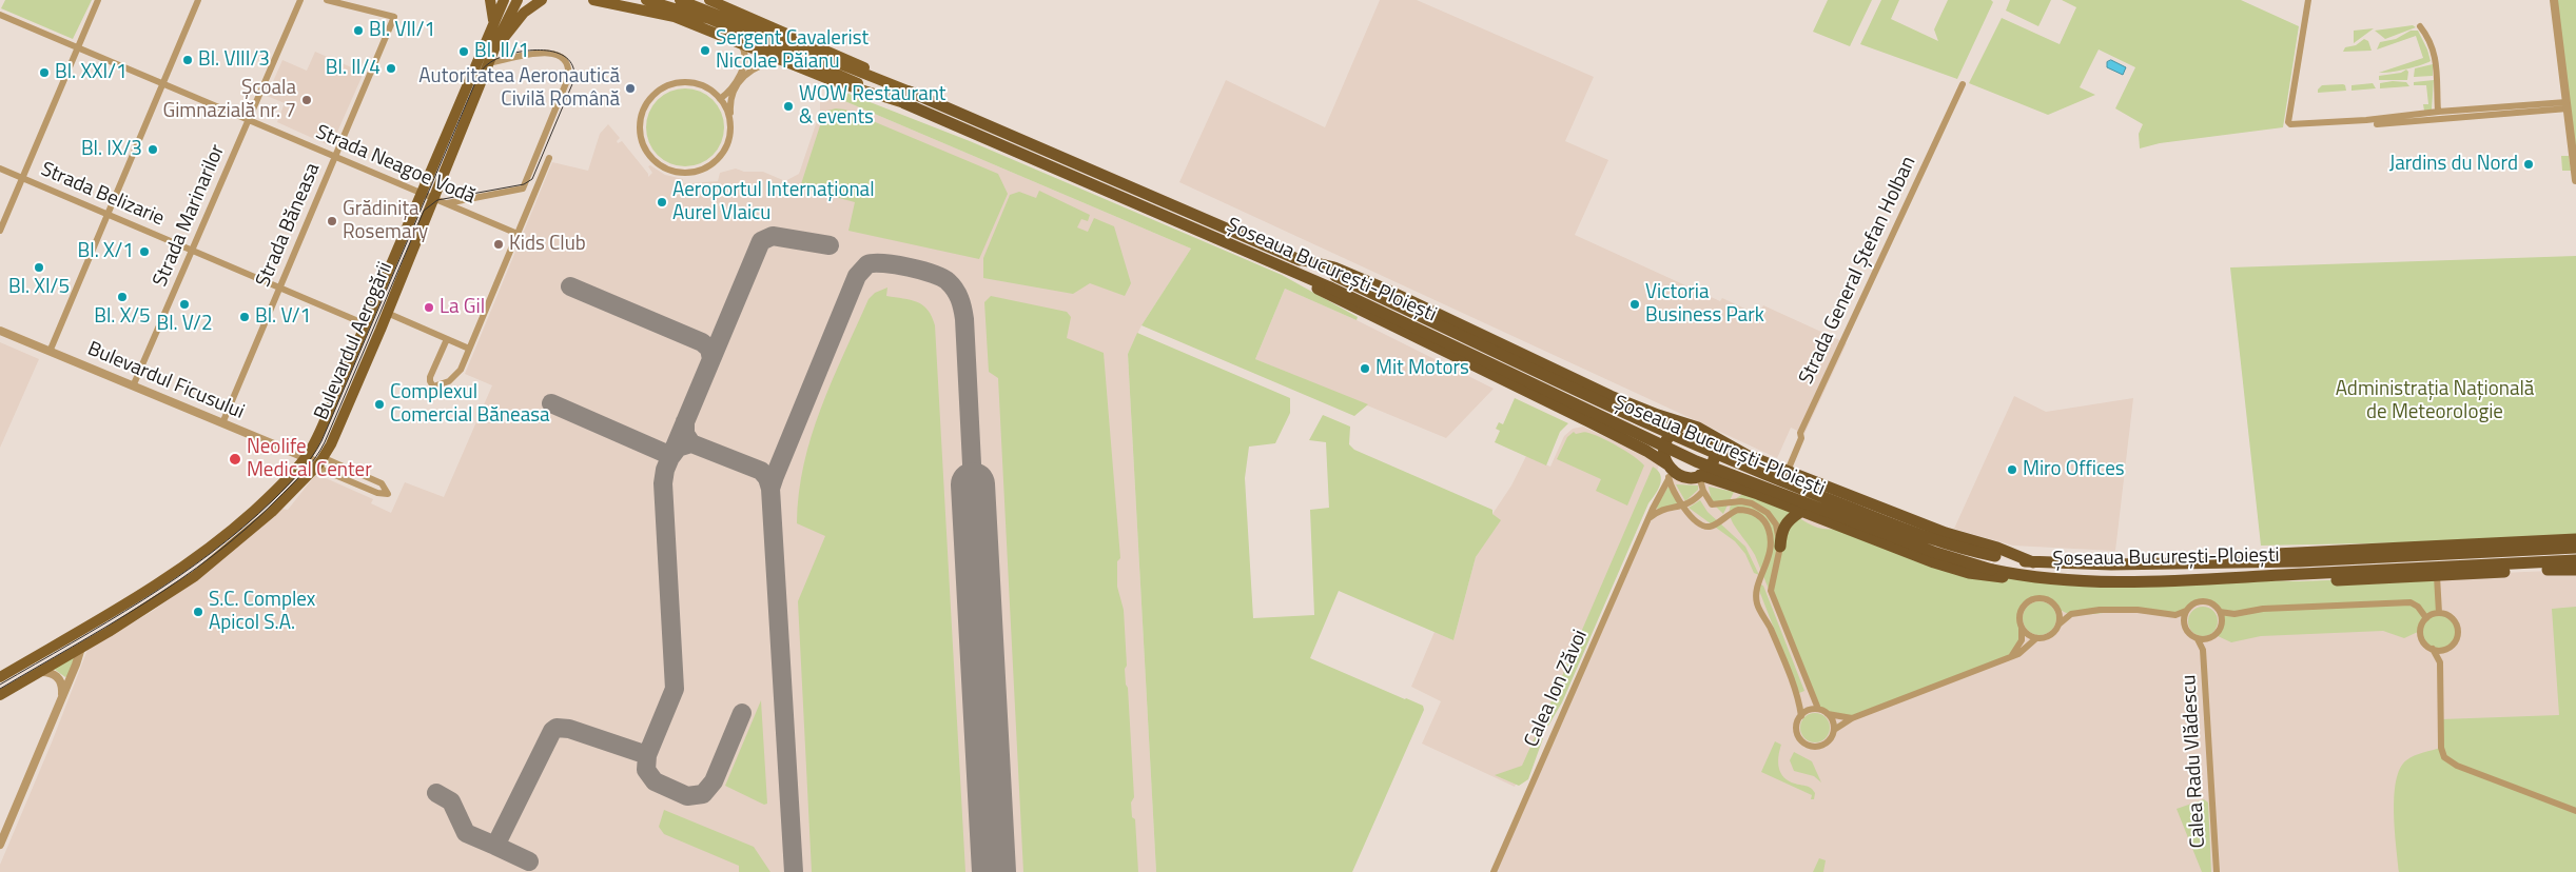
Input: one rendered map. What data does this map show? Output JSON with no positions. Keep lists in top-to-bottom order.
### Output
{
  "streets": {
    "highway": ["Șoseaua București-Ploiești"],
    "main road": ["Bulevardul Aerogării"],
    "street": [
      "Strada Neagoe Vodă",
      "Strada Belizarie",
      "Strada Marinarilor",
      "Strada Băneasa",
      "Strada General Ștefan Holban",
      "Bulevardul Ficusului",
      "Calea Ion Zăvoi",
      "Calea Radu Vlădescu"
    ]
  },
  "crossings": [
    ["Strada Neagoe Vodă", "Strada Marinarilor"],
    ["Strada Neagoe Vodă", "Strada Băneasa"],
    ["Strada Neagoe Vodă", "Bulevardul Aerogării"],
    ["Strada Belizarie", "Strada Marinarilor"],
    ["Strada Belizarie", "Strada Băneasa"],
    ["Strada Belizarie", "Bulevardul Aerogării"],
    ["Strada Marinarilor", "Bulevardul Ficusului"],
    ["Strada Băneasa", "Bulevardul Ficusului"],
    ["Bulevardul Aerogării", "Bulevardul Ficusului"]
  ],
  "parks": ["Administrația Națională de Meteorologie"],
  "places": [
    "Bl. VII/1",
    "Sergent Cavalerist Nicolae Păianu",
    "Bl. II/1",
    "Bl. VIII/3",
    "Bl. II/4",
    "Bl. XXI/1",
    "Autoritatea Aeronautică Civilă Română",
    "Școala Gimnazială nr. 7",
    "WOW Restaurant & events",
    "Bl. IX/3",
    "Jardins du Nord",
    "Aeroportul Internațional Aurel Vlaicu",
    "Grădinița Rosemary",
    "Kids Club",
    "Bl. X/1",
    "Bl. XI/5",
    "Bl. X/5",
    "Bl. V/2",
    "Victoria Business Park",
    "La Gil",
    "Bl. V/1",
    "Mit Motors",
    "Complexul Comercial Băneasa",
    "Neolife Medical Center",
    "Miro Offices",
    "S.C. Complex Apicol S.A."
  ]
}
